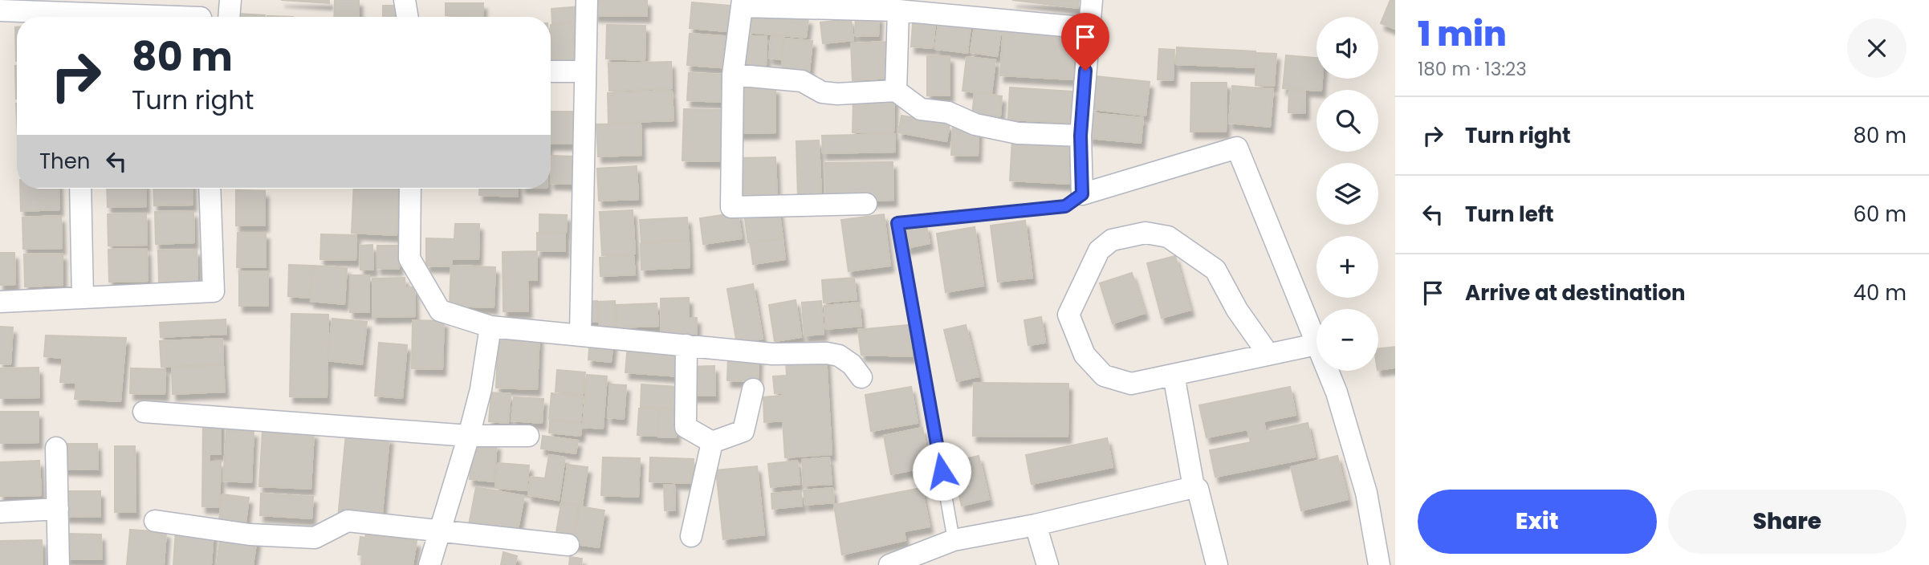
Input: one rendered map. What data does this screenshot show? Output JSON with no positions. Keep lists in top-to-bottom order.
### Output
{
  "page": {
    "heading": ["1 min", "180 m · 13:23"],
    "map_buttons": ["+", "−"],
    "turn": ["80 m", "Turn right"],
    "list": [
      {
        "name": "Turn right",
        "value": "80 m"
      },
      {
        "name": "Turn left",
        "value": "60 m"
      },
      {
        "name": "Arrive at destination",
        "value": "40 m"
      }
    ],
    "then": "Then",
    "buttons": ["Exit", "Share"]
  }
}
